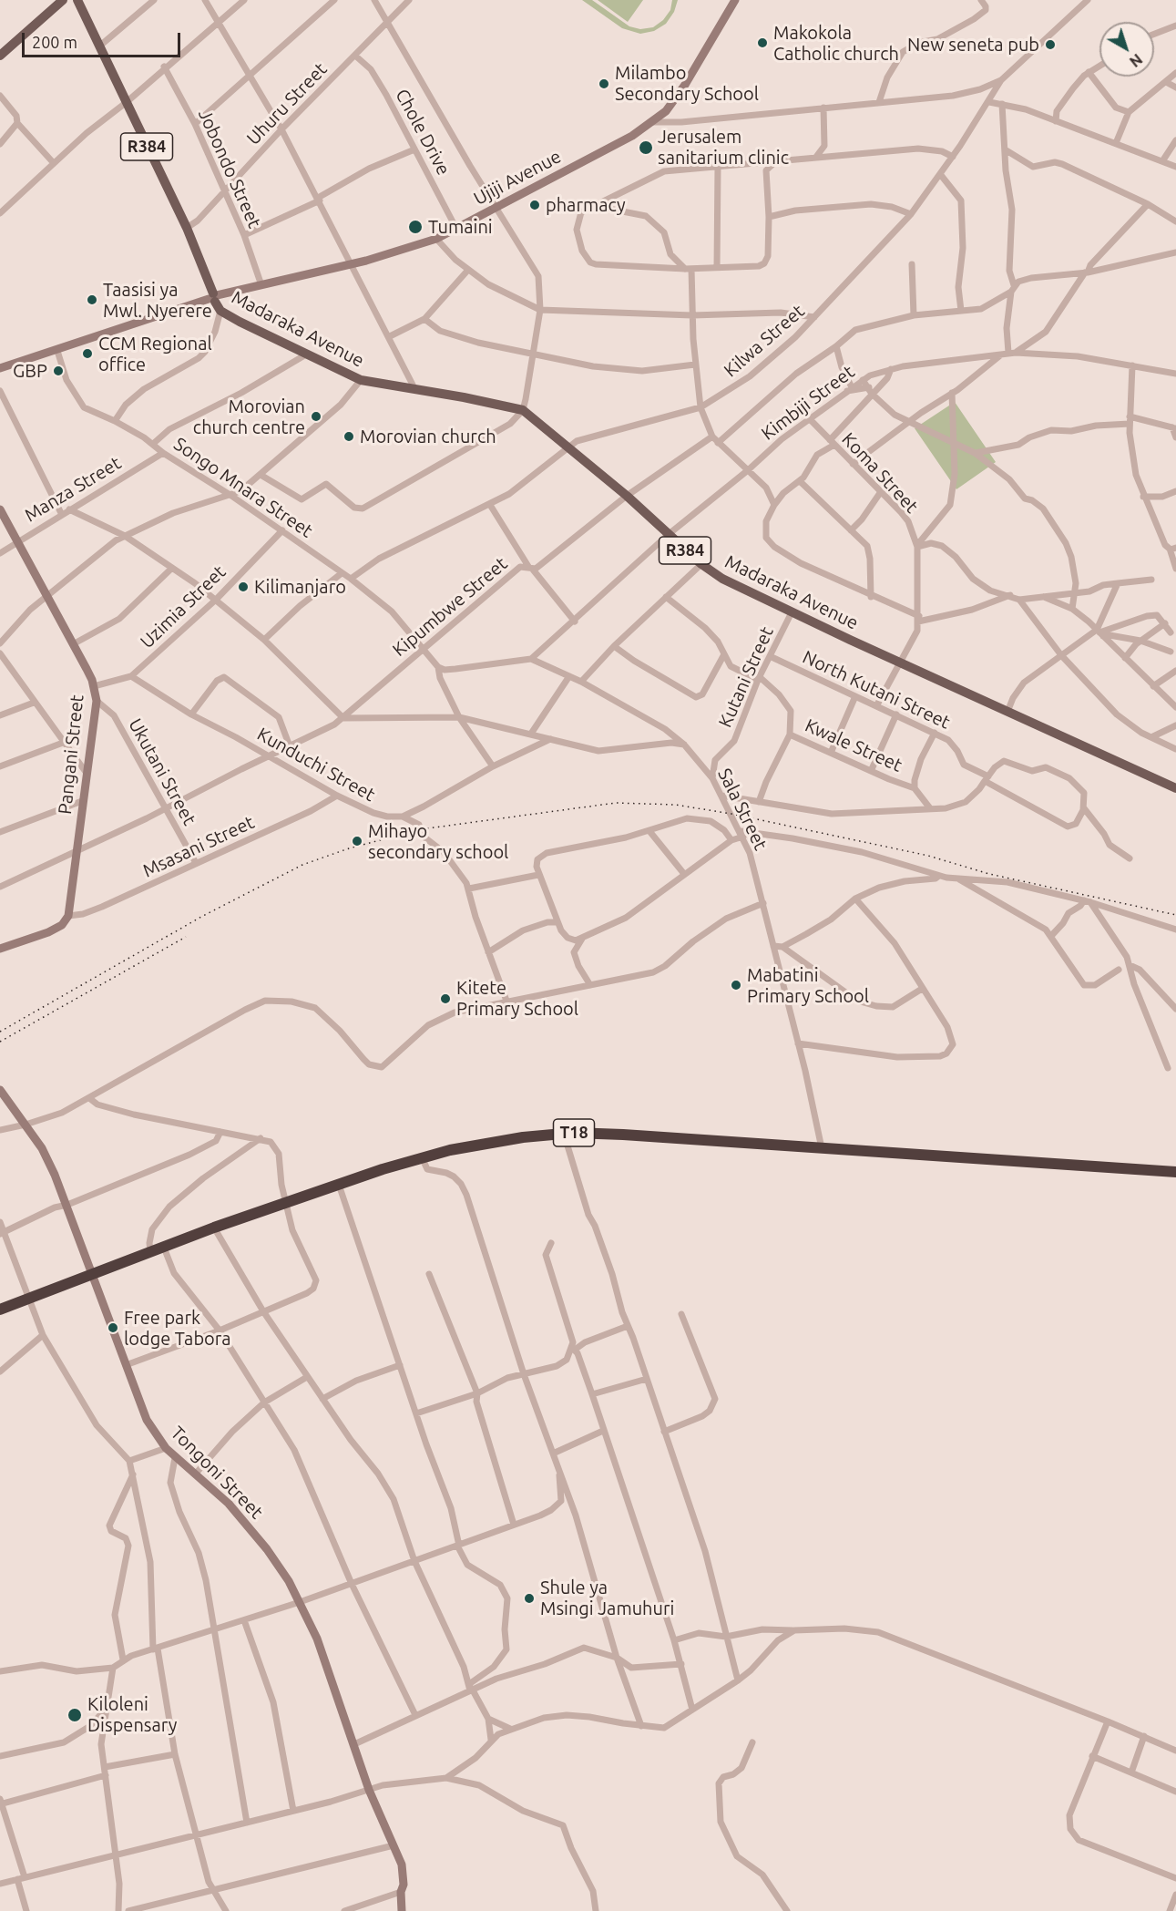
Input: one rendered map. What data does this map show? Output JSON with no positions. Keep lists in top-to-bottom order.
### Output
{
  "streets": {
    "highway": ["T18"],
    "main road": ["R384", "Madaraka Avenue"],
    "street": [
      "Uhuru Street",
      "Chole Drive",
      "Jobondo Street",
      "Ujiji Avenue",
      "Kilwa Street",
      "Kimbiji Street",
      "Koma Street",
      "Songo Mnara Street",
      "Manza Street",
      "Uzimia Street",
      "Kipumbwe Street",
      "Kutani Street",
      "North Kutani Street",
      "Kwale Street",
      "Pangani Street",
      "Kunduchi Street",
      "Ukutani Street",
      "Sala Street",
      "Msasani Street",
      "Tongoni Street"
    ]
  },
  "crossings": [
    ["Uhuru Street", "Chole Drive"],
    ["Uhuru Street", "Jobondo Street"],
    ["Uhuru Street", "Madaraka Avenue"],
    ["Chole Drive", "Ujiji Avenue"],
    ["Jobondo Street", "Ujiji Avenue"],
    ["Ujiji Avenue", "Madaraka Avenue"],
    ["Ujiji Avenue", "Songo Mnara Street"],
    ["Madaraka Avenue", "Kilwa Street"],
    ["Madaraka Avenue", "Kimbiji Street"],
    ["Madaraka Avenue", "Koma Street"],
    ["Madaraka Avenue", "Kipumbwe Street"],
    ["Madaraka Avenue", "Kutani Street"],
    ["Kilwa Street", "Songo Mnara Street"],
    ["Kimbiji Street", "Koma Street"],
    ["Kimbiji Street", "Sala Street"],
    ["Koma Street", "North Kutani Street"],
    ["Songo Mnara Street", "Manza Street"],
    ["Songo Mnara Street", "Uzimia Street"],
    ["Songo Mnara Street", "Kipumbwe Street"],
    ["Manza Street", "Pangani Street"],
    ["Uzimia Street", "Pangani Street"],
    ["Uzimia Street", "Kunduchi Street"],
    ["Kipumbwe Street", "Pangani Street"],
    ["Kipumbwe Street", "Kunduchi Street"],
    ["Kipumbwe Street", "Ukutani Street"],
    ["Kipumbwe Street", "Sala Street"],
    ["Kutani Street", "North Kutani Street"],
    ["Kutani Street", "Sala Street"],
    ["Pangani Street", "Ukutani Street"],
    ["Pangani Street", "Msasani Street"],
    ["Kunduchi Street", "Msasani Street"],
    ["Ukutani Street", "Msasani Street"],
    ["Sala Street", "T18"],
    ["T18", "Tongoni Street"]
  ],
  "places": [
    "Makokola Catholic church",
    "New seneta pub",
    "Milambo Secondary School",
    "Jerusalem sanitarium clinic",
    "pharmacy",
    "Tumaini",
    "Taasisi ya Mwl. Nyerere",
    "CCM Regional office",
    "GBP",
    "Morovian church centre",
    "Morovian church",
    "Kilimanjaro",
    "Mihayo secondary school",
    "Mabatini Primary School",
    "Kitete Primary School",
    "Free park lodge Tabora",
    "Shule ya Msingi Jamuhuri",
    "Kiloleni Dispensary"
  ],
  "scale_bar": "200 m",
  "north": "bottom right"
}
